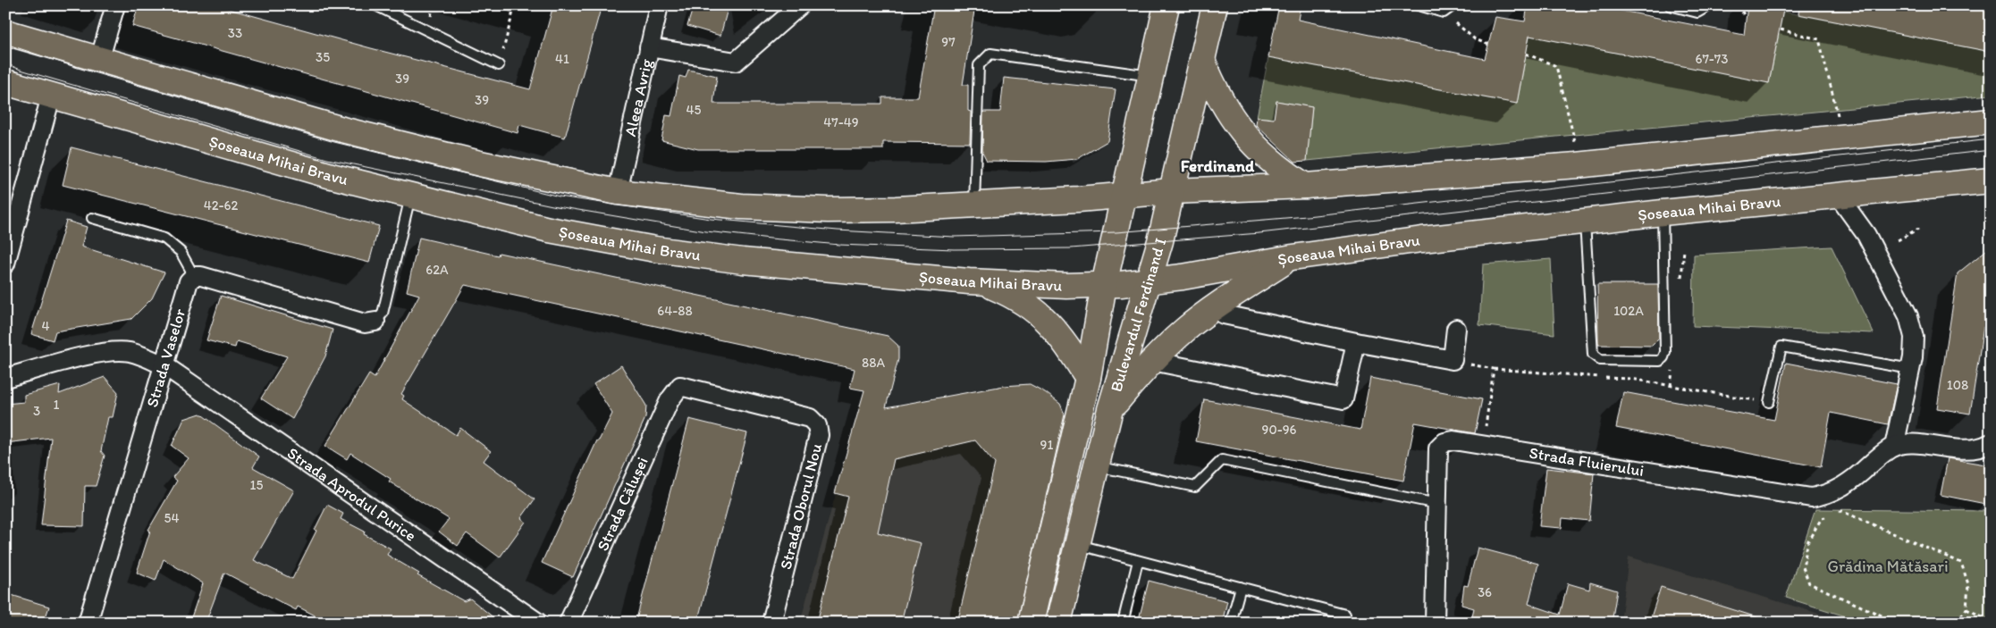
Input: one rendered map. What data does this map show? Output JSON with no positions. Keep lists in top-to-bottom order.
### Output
{
  "streets": {
    "main road": ["Șoseaua Mihai Bravu", "Bulevardul Ferdinand I"],
    "street": [
      "Aleea Avrig",
      "Strada Vaselor",
      "Strada Fluierului",
      "Strada Aprodul Purice",
      "Strada Călușei",
      "Strada Oborul Nou"
    ]
  },
  "crossings": [
    ["Șoseaua Mihai Bravu", "Bulevardul Ferdinand I"],
    ["Strada Vaselor", "Strada Aprodul Purice"],
    ["Strada Călușei", "Strada Oborul Nou"]
  ],
  "districts": ["Ferdinand"],
  "parks": ["Grădina Mătăsari"],
  "house_numbers": [
    "33",
    "97",
    "35",
    "41",
    "67-73",
    "39",
    "39",
    "45",
    "47-49",
    "42-62",
    "62A",
    "64-88",
    "102A",
    "4",
    "88A",
    "108",
    "1",
    "3",
    "90-96",
    "91",
    "15",
    "54",
    "36"
  ]
}
